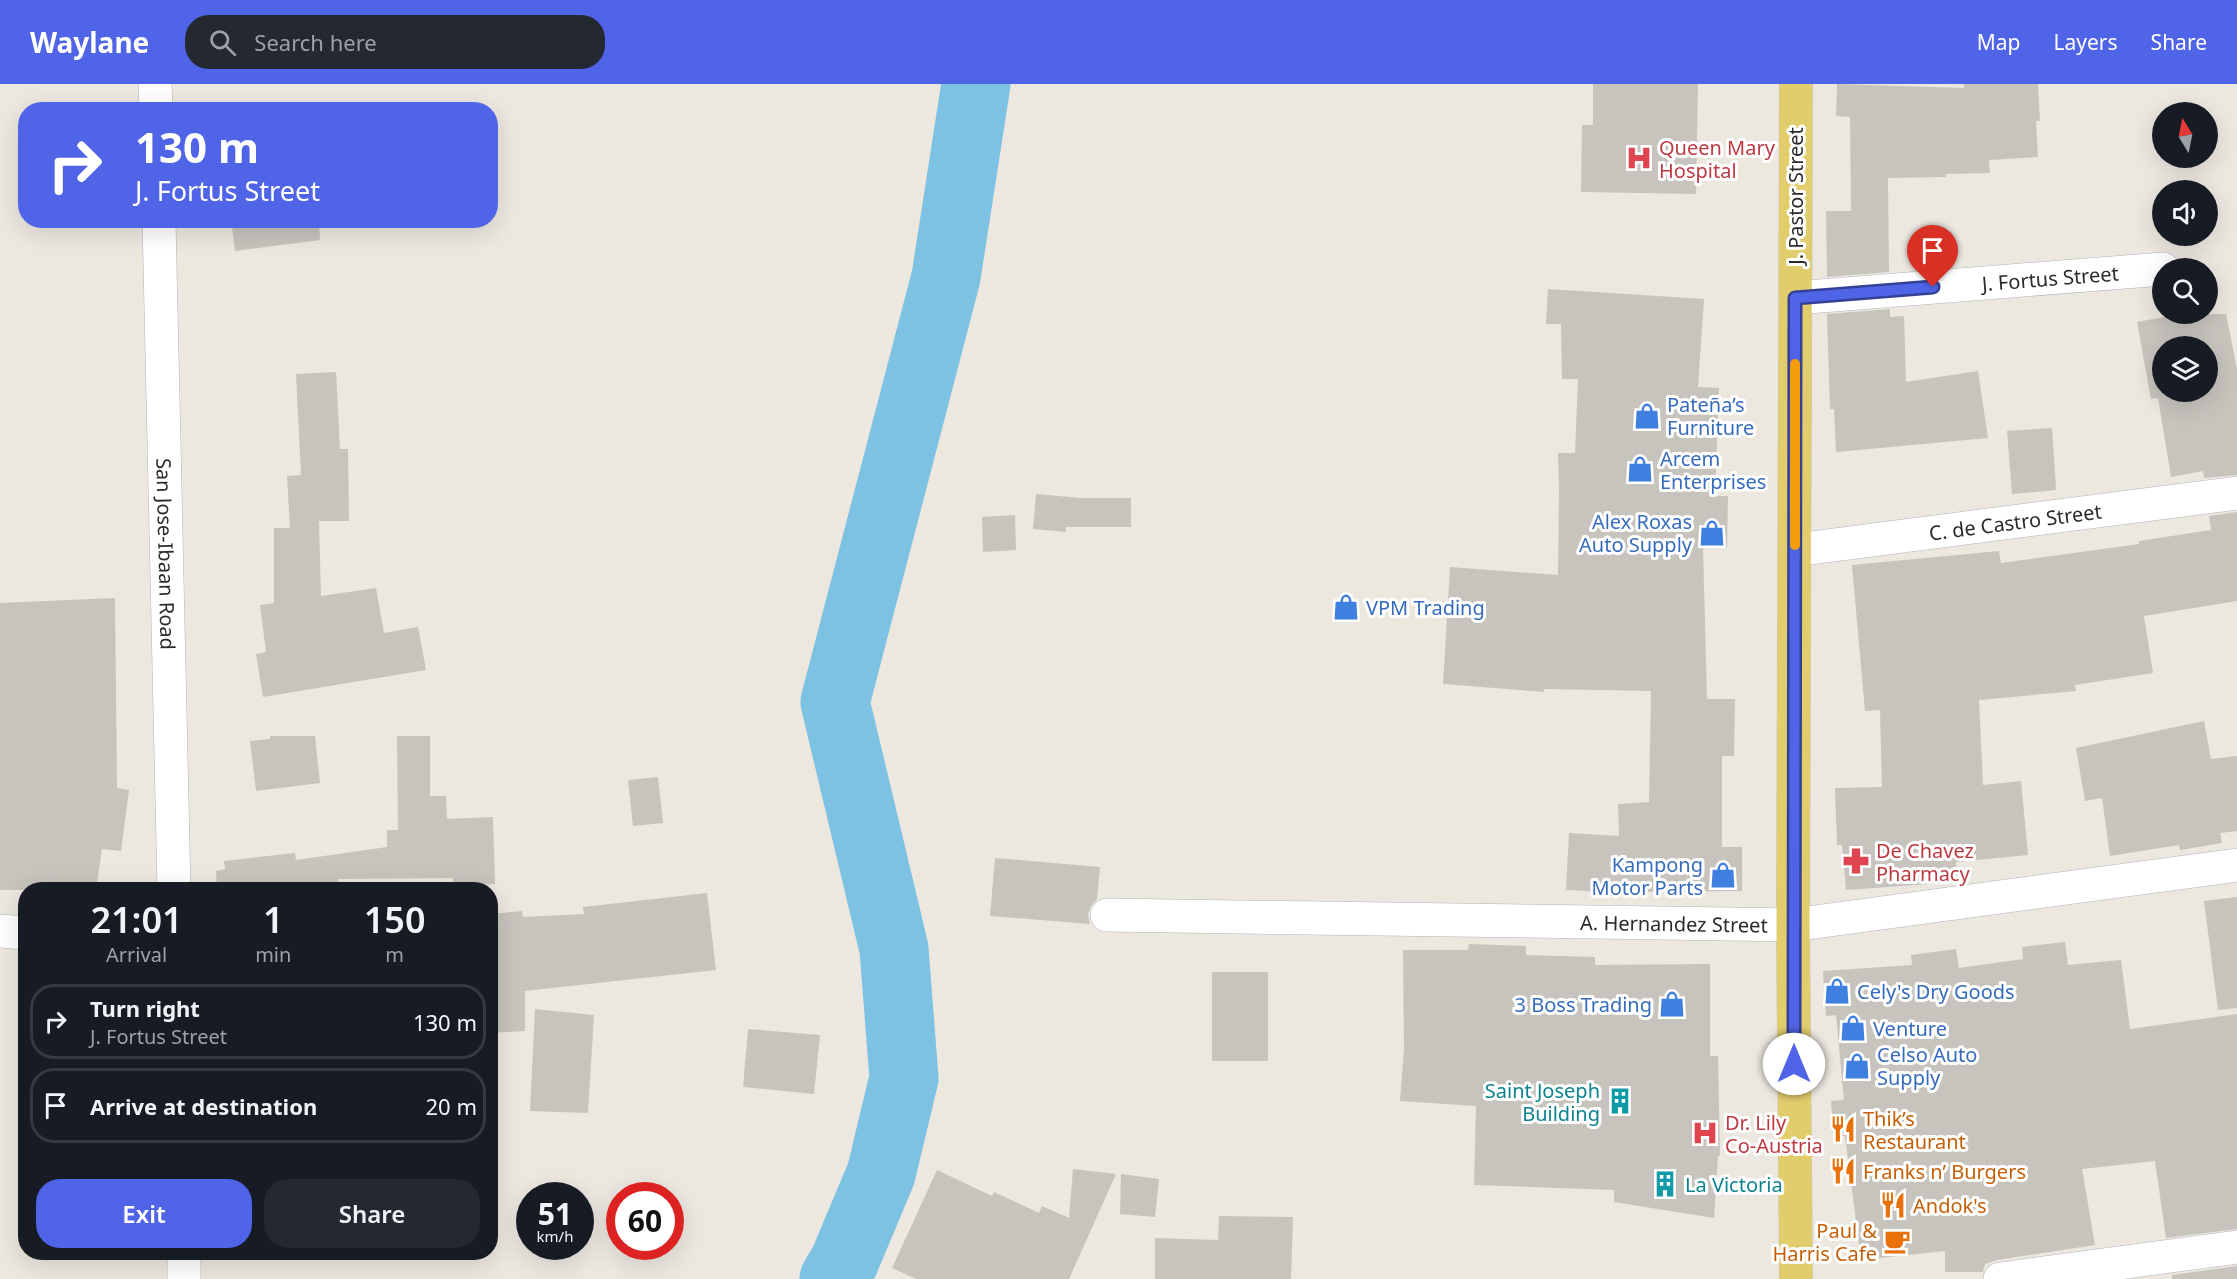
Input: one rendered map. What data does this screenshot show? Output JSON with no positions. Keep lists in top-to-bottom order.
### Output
{
  "streets": {
    "main road": ["J. Pastor Street"],
    "street": [
      "J. Fortus Street",
      "C. de Castro Street",
      "San Jose-Ibaan Road",
      "A. Hernandez Street"
    ]
  },
  "crossings": [
    ["J. Pastor Street", "J. Fortus Street"],
    ["J. Pastor Street", "C. de Castro Street"],
    ["J. Pastor Street", "A. Hernandez Street"]
  ],
  "places": {
    "hospital": ["Queen Mary Hospital", "Dr. Lily Co-Austria"],
    "shop": [
      "Pateña’s Furniture",
      "Arcem Enterprises",
      "Alex Roxas Auto Supply",
      "VPM Trading",
      "Kampong Motor Parts",
      "Cely's Dry Goods",
      "3 Boss Trading",
      "Venture",
      "Celso Auto Supply"
    ],
    "pharmacy": ["De Chavez Pharmacy"],
    "building": ["Saint Joseph Building", "La Victoria"],
    "restaurant": ["Thik’s Restaurant", "Franks n’ Burgers", "Andok's"],
    "cafe": ["Paul & Harris Cafe"]
  },
  "north": "top",
  "page": {
    "header": "Waylane",
    "search": "Search here",
    "nav": ["Map", "Layers", "Share"],
    "turn": ["130 m", "J. Fortus Street"],
    "eta": [
      "21:01",
      "Arrival",
      "1",
      "min",
      "150",
      "m"
    ],
    "list": [
      {
        "name": "Turn right",
        "note": "J. Fortus Street",
        "value": "130 m"
      },
      {
        "name": "Arrive at destination",
        "value": "20 m"
      }
    ],
    "buttons": ["Exit", "Share"],
    "speed": "51 km/h",
    "limit": "60"
  }
}
